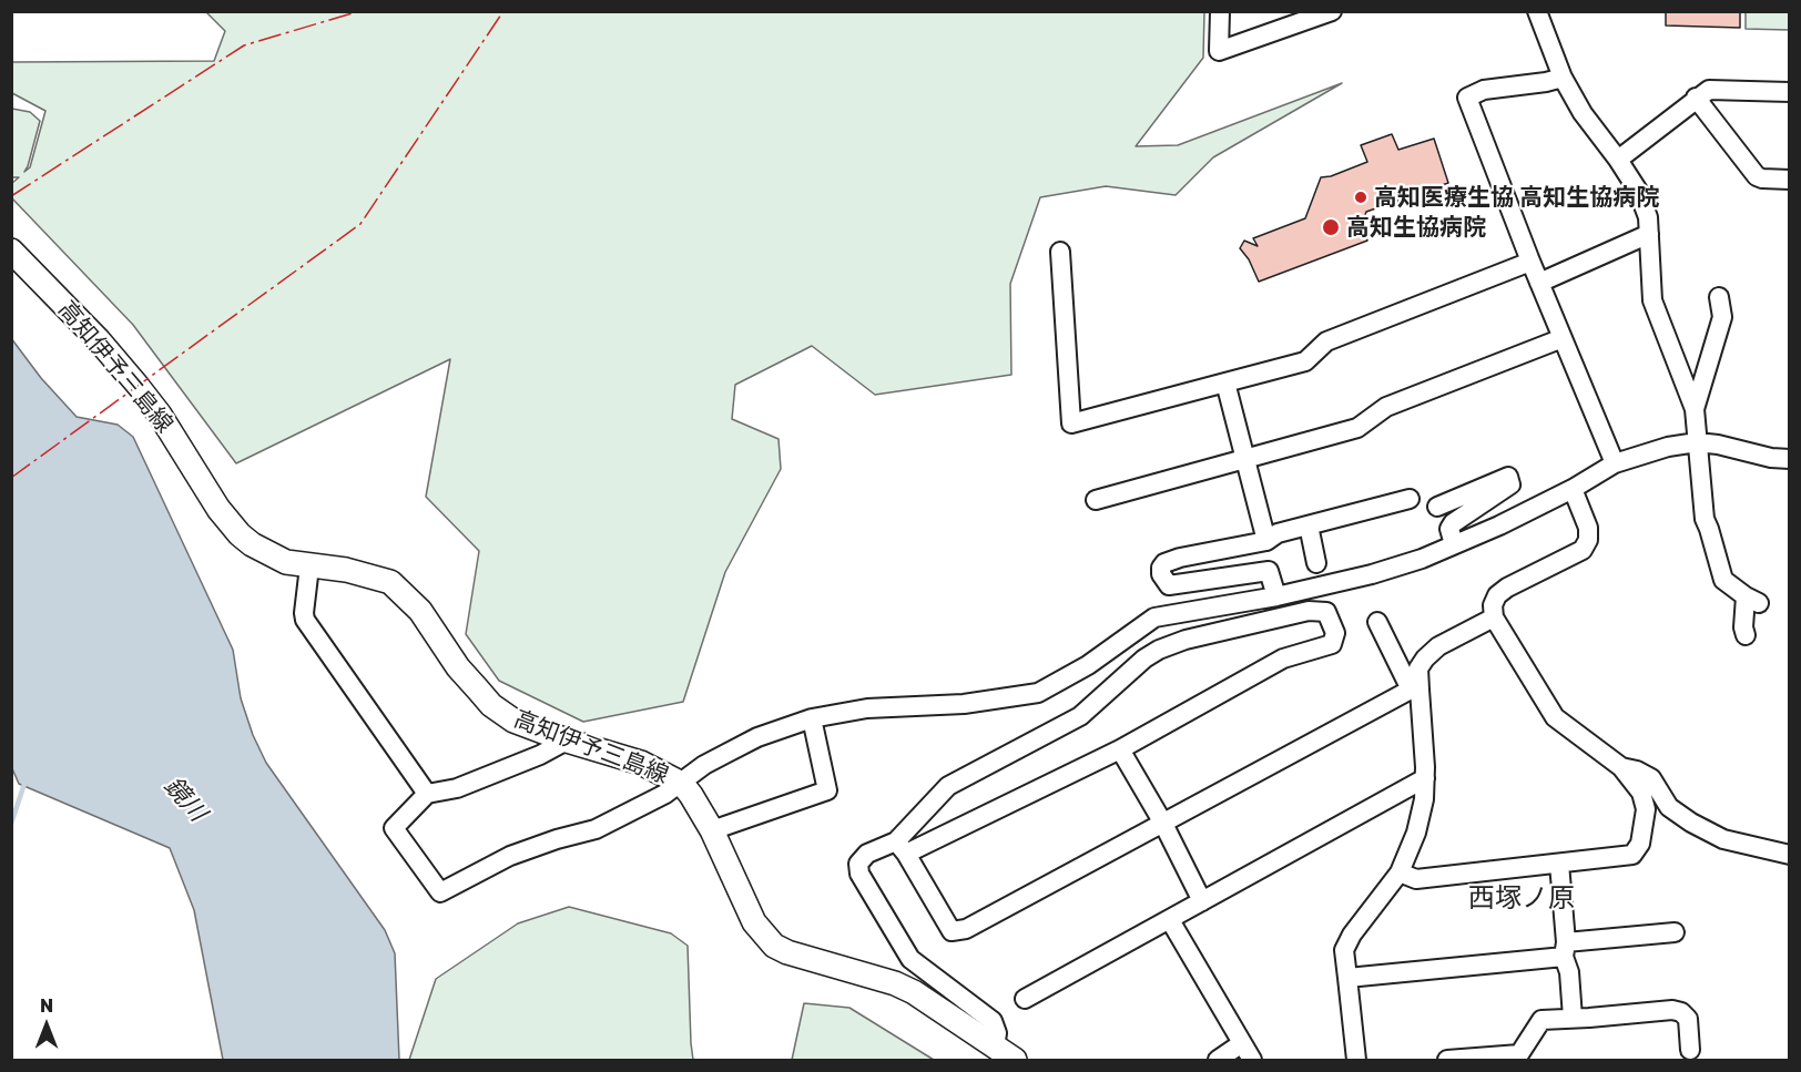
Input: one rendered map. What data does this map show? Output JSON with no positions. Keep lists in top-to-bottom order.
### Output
{
  "streets": {
    "main road": ["高知伊予三島線"]
  },
  "districts": ["西塚ノ原"],
  "water": ["鏡川"],
  "places": ["高知医療生協 高知生協病院", "高知生協病院"],
  "north": "top"
}
